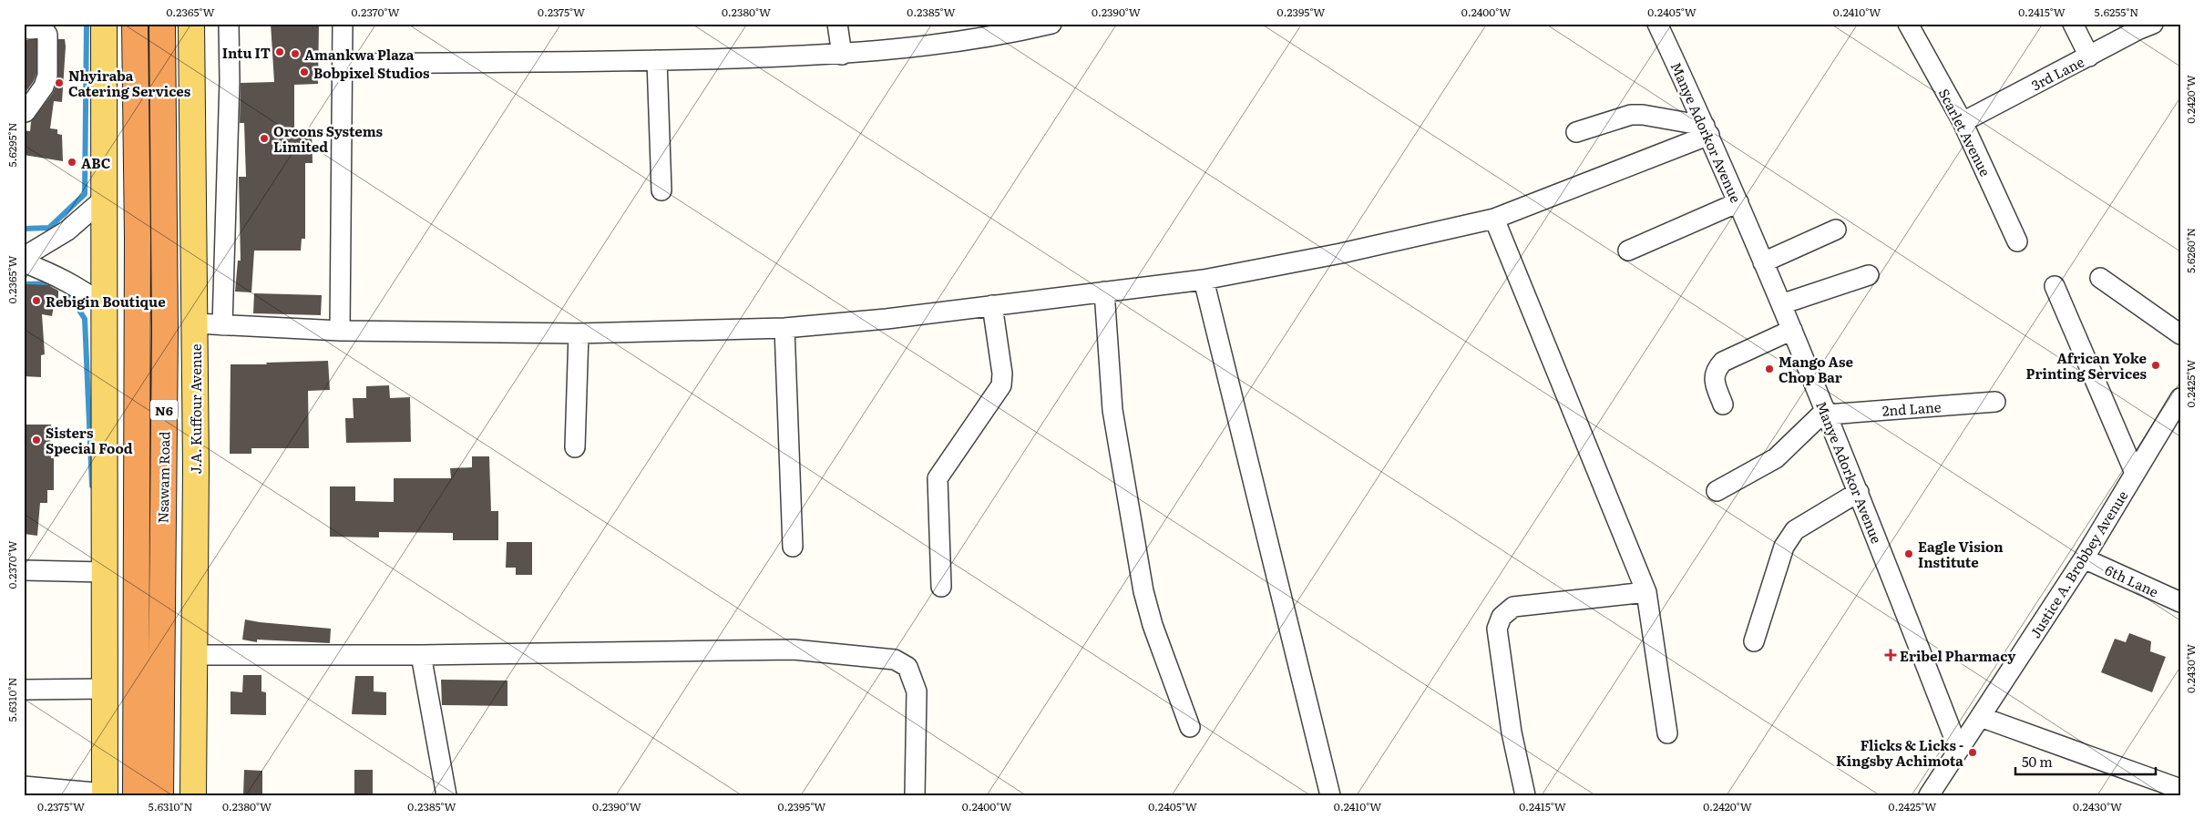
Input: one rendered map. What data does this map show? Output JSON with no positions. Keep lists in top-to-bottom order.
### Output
{
  "streets": {
    "highway": ["N6", "Nsawam Road"],
    "main road": ["J.A. Kuffour Avenue"],
    "street": [
      "3rd Lane",
      "Manye Adorkor Avenue",
      "Scarlet Avenue",
      "2nd Lane",
      "Justice A. Brobbey Avenue",
      "6th Lane"
    ]
  },
  "crossings": [
    ["3rd Lane", "Scarlet Avenue"],
    ["Manye Adorkor Avenue", "2nd Lane"],
    ["Manye Adorkor Avenue", "Justice A. Brobbey Avenue"],
    ["Justice A. Brobbey Avenue", "6th Lane"]
  ],
  "places": {
    "other": [
      "Intu IT",
      "Amankwa Plaza",
      "Bobpixel Studios",
      "Nhyiraba Catering Services",
      "Orcons Systems Limited",
      "ABC",
      "Rebigin Boutique",
      "African Yoke Printing Services",
      "Mango Ase Chop Bar",
      "Sisters Special Food",
      "Eagle Vision Institute",
      "Flicks & Licks - Kingsby Achimota"
    ],
    "health": ["Eribel Pharmacy"]
  },
  "scale_bar": "50 m",
  "coordinates": [
    "0.2365°W",
    "0.2370°W",
    "0.2375°W",
    "0.2380°W",
    "0.2385°W",
    "0.2390°W",
    "0.2395°W",
    "0.2400°W",
    "0.2405°W",
    "0.2410°W",
    "0.2415°W",
    "5.6255°N",
    "0.2420°W",
    "5.6295°N",
    "5.6260°N",
    "0.2425°W",
    "0.2430°W",
    "5.6310°N"
  ]
}
